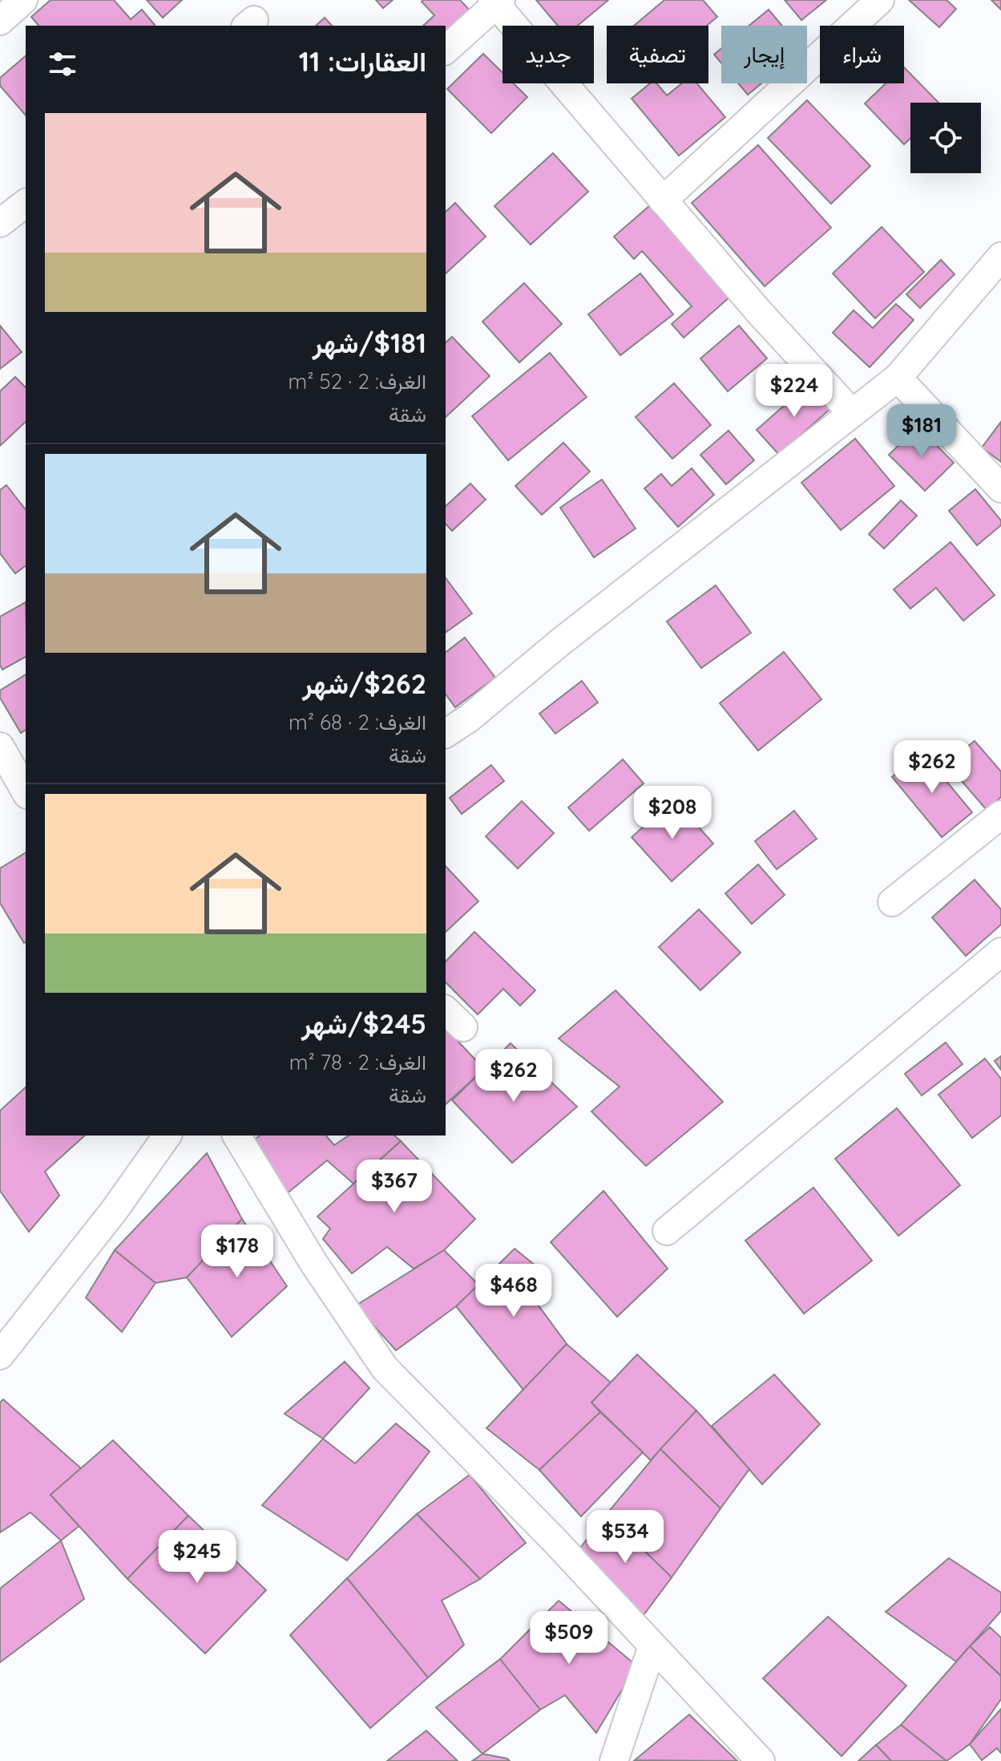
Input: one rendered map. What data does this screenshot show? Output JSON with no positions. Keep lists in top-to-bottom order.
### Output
{
  "page": {
    "chip": [
      "شراء",
      "إيجار",
      "تصفية",
      "جديد"
    ],
    "heading": "العقارات: 11",
    "list": [
      {
        "name": "$181/شهر",
        "note": "الغرف: 2 · 52 m² · شقة"
      },
      {
        "name": "$262/شهر",
        "note": "الغرف: 2 · 68 m² · شقة"
      },
      {
        "name": "$245/شهر",
        "note": "الغرف: 2 · 78 m² · شقة"
      }
    ],
    "price": [
      "$224",
      "$181",
      "$262",
      "$208",
      "$262",
      "$367",
      "$178",
      "$468",
      "$534",
      "$245",
      "$509"
    ]
  }
}
